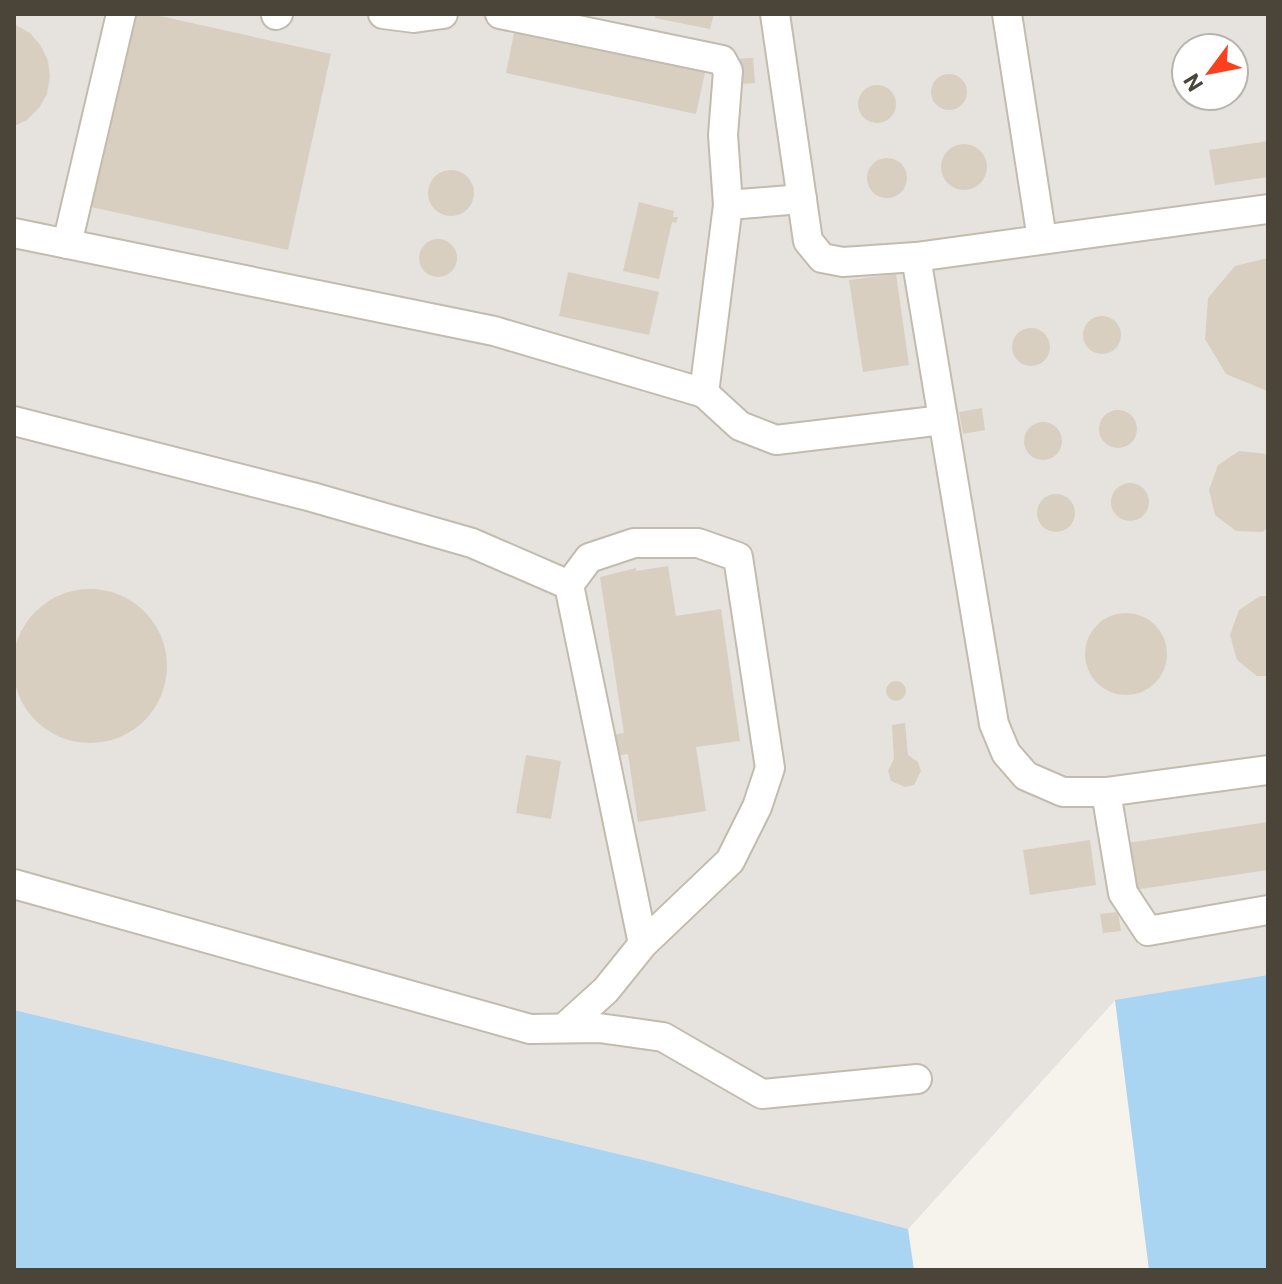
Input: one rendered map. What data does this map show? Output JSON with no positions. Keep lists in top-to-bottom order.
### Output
{
  "north": "bottom left"
}
